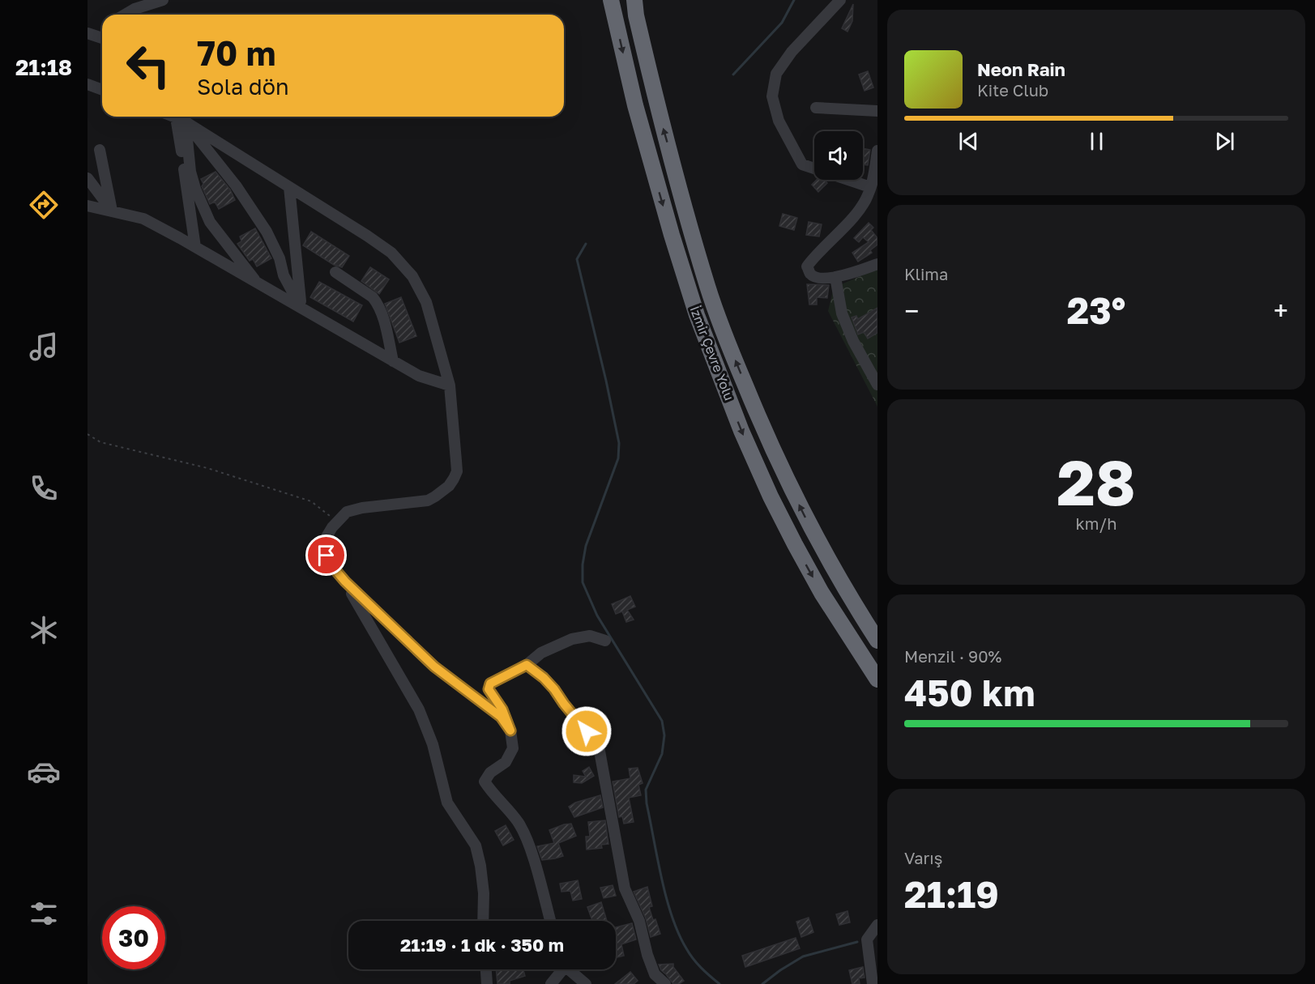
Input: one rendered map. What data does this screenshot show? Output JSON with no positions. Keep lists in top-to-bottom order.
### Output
{
  "streets": {
    "highway": ["İzmir Çevre Yolu"]
  },
  "page": {
    "tabs": "21:18",
    "turn": ["70 m", "Sola dön"],
    "song": ["Neon Rain", "Kite Club"],
    "tile": [
      "Klima",
      ["28", "km/h"],
      ["Menzil · 90%", "450 km"],
      ["Varış", "21:19"]
    ],
    "heat": ["−", "23°", "+"],
    "limit": "30",
    "trip": "21:19 · 1 dk · 350 m"
  }
}
